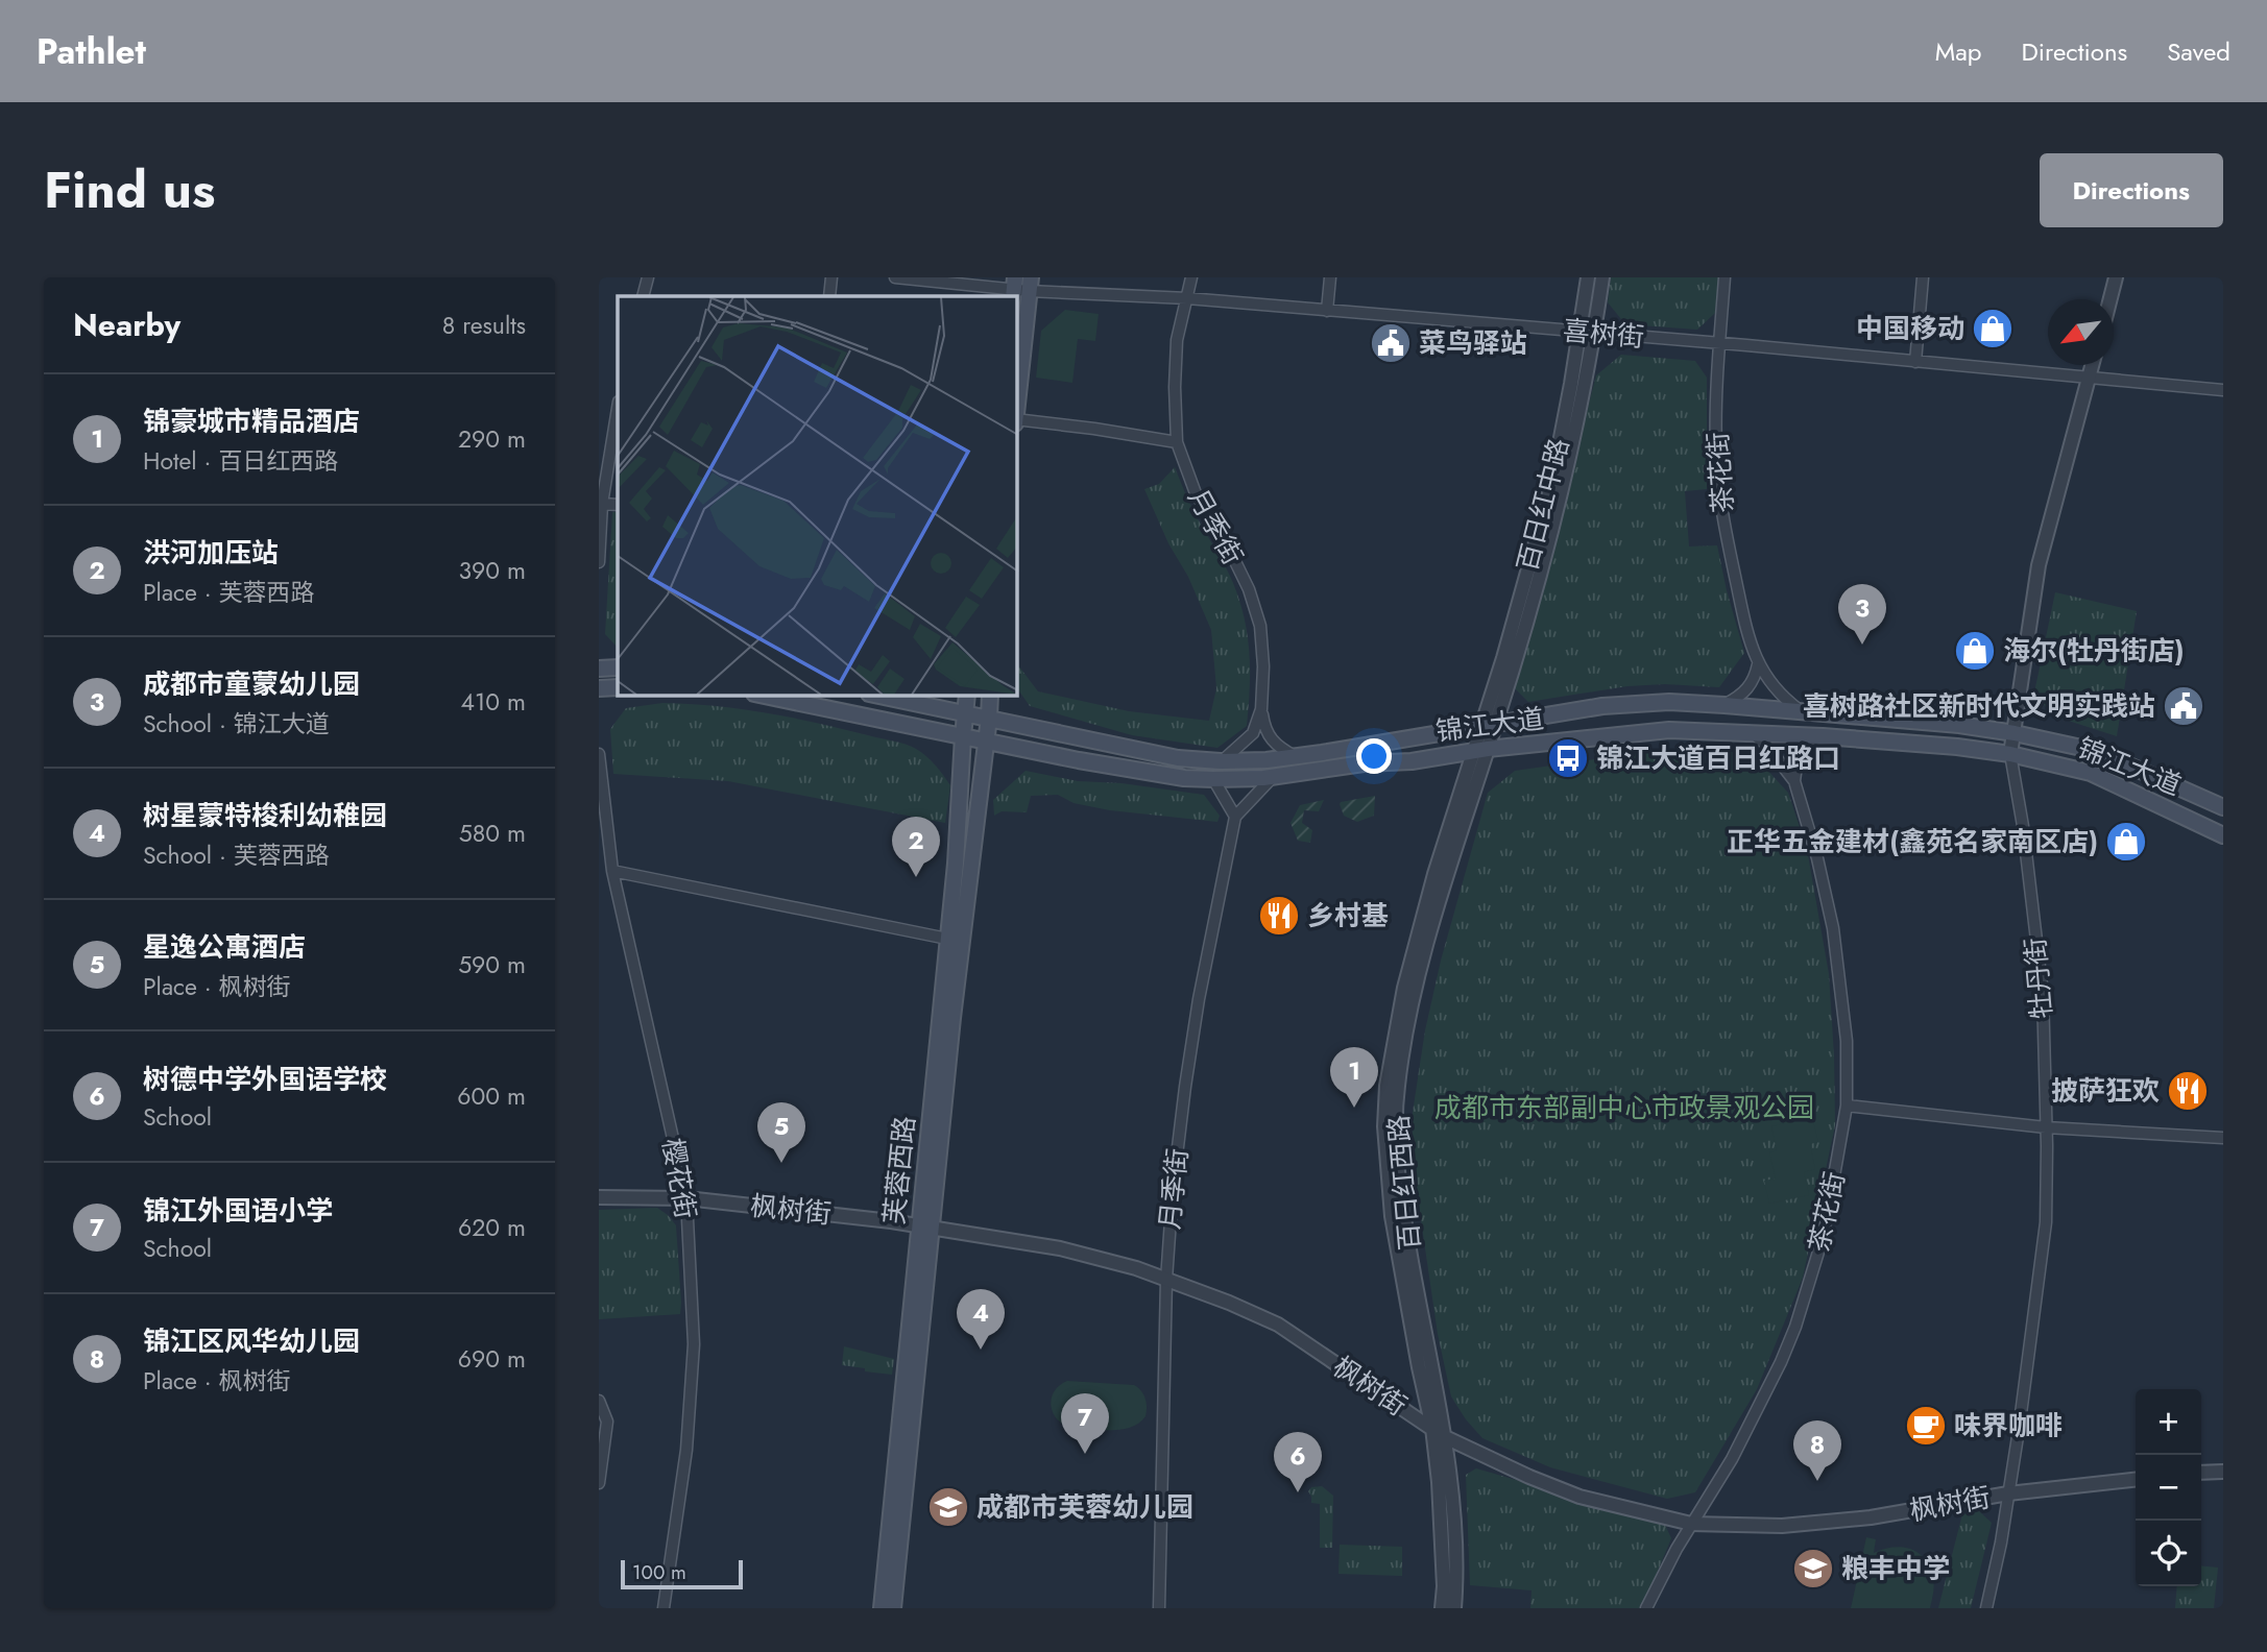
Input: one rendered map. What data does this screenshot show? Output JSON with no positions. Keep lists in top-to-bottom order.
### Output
{
  "streets": {
    "main road": ["锦江大道", "芙蓉西路"],
    "street": [
      "喜树街",
      "茶花街",
      "百日红中路",
      "月季街",
      "牡丹街",
      "樱花街",
      "百日红西路",
      "枫树街"
    ]
  },
  "crossings": [
    ["喜树街", "茶花街"],
    ["喜树街", "百日红中路"],
    ["喜树街", "月季街"],
    ["喜树街", "牡丹街"],
    ["茶花街", "锦江大道"],
    ["茶花街", "枫树街"],
    ["百日红中路", "锦江大道"],
    ["百日红中路", "百日红西路"],
    ["月季街", "锦江大道"],
    ["月季街", "枫树街"],
    ["锦江大道", "牡丹街"],
    ["锦江大道", "芙蓉西路"],
    ["锦江大道", "百日红西路"],
    ["牡丹街", "枫树街"],
    ["芙蓉西路", "枫树街"],
    ["樱花街", "枫树街"],
    ["百日红西路", "枫树街"]
  ],
  "parks": ["成都市东部副中心市政景观公园"],
  "places": {
    "shop": ["中国移动", "海尔(牡丹街店)", "正华五金建材(鑫苑名家南区店)"],
    "public building": ["菜鸟驿站", "喜树路社区新时代文明实践站"],
    "bus stop": ["锦江大道百日红路口"],
    "restaurant": ["乡村基", "披萨狂欢"],
    "cafe": ["味界咖啡"],
    "school or university": ["成都市芙蓉幼儿园", "粮丰中学"]
  },
  "scale_bar": "100 m",
  "north": "bottom left",
  "page": {
    "header": "Pathlet",
    "nav": ["Map", "Directions", "Saved"],
    "title": "Find us",
    "buttons": "Directions",
    "heading": ["Nearby", "8 results"],
    "list": [
      {
        "mark": "1",
        "name": "锦豪城市精品酒店",
        "note": "Hotel · 百日红西路",
        "value": "290 m"
      },
      {
        "mark": "2",
        "name": "洪河加压站",
        "note": "Place · 芙蓉西路",
        "value": "390 m"
      },
      {
        "mark": "3",
        "name": "成都市童蒙幼儿园",
        "note": "School · 锦江大道",
        "value": "410 m"
      },
      {
        "mark": "4",
        "name": "树星蒙特梭利幼稚园",
        "note": "School · 芙蓉西路",
        "value": "580 m"
      },
      {
        "mark": "5",
        "name": "星逸公寓酒店",
        "note": "Place · 枫树街",
        "value": "590 m"
      },
      {
        "mark": "6",
        "name": "树德中学外国语学校",
        "note": "School",
        "value": "600 m"
      },
      {
        "mark": "7",
        "name": "锦江外国语小学",
        "note": "School",
        "value": "620 m"
      },
      {
        "mark": "8",
        "name": "锦江区风华幼儿园",
        "note": "Place · 枫树街",
        "value": "690 m"
      }
    ],
    "pins": [
      "3",
      "2",
      "1",
      "5",
      "4",
      "7",
      "8",
      "6"
    ],
    "map_buttons": ["+", "−"],
    "scale": "100 m"
  }
}
